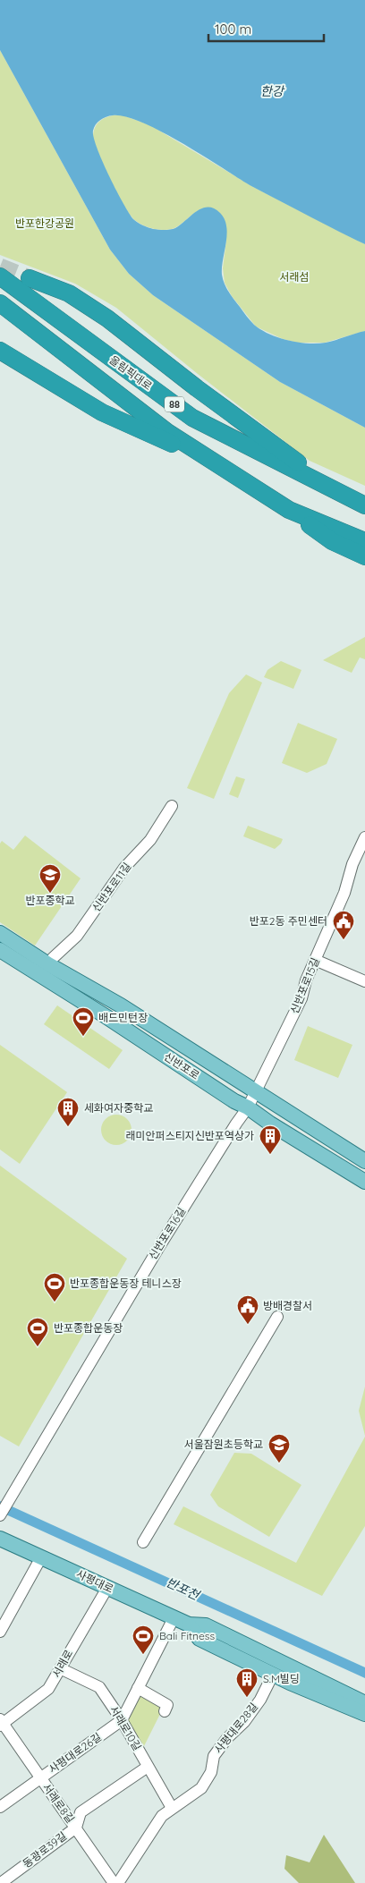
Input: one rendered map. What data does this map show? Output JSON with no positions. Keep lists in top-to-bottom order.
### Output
{
  "streets": {
    "highway": ["올림픽대로", "88"],
    "main road": ["신반포로", "사평대로"],
    "street": [
      "신반포로11길",
      "신반포로15길",
      "신반포로16길",
      "서래로",
      "서래로10길",
      "사평대로28길",
      "사평대로26길",
      "서래로8길",
      "동광로39길"
    ]
  },
  "crossings": [
    ["신반포로11길", "신반포로"],
    ["신반포로15길", "신반포로"],
    ["신반포로15길", "신반포로16길"],
    ["신반포로", "신반포로16길"],
    ["사평대로", "서래로"],
    ["사평대로", "사평대로28길"],
    ["사평대로", "사평대로26길"],
    ["서래로", "서래로10길"],
    ["서래로", "서래로8길"],
    ["서래로10길", "사평대로28길"],
    ["서래로10길", "사평대로26길"],
    ["서래로10길", "동광로39길"],
    ["사평대로26길", "서래로8길"],
    ["서래로8길", "동광로39길"]
  ],
  "water": ["한강", "반포천"],
  "parks": ["반포한강공원", "서래섬"],
  "places": {
    "school or university": ["반포중학교", "서울잠원초등학교"],
    "public building": ["반포2동 주민센터", "방배경찰서"],
    "sports": [
      "배드민턴장",
      "반포종합운동장 테니스장",
      "반포종합운동장",
      "Bali Fitness"
    ],
    "building": ["세화여자중학교", "래미안퍼스티지신반포역상가", "S.M빌딩"]
  },
  "scale_bar": "100 m"
}
